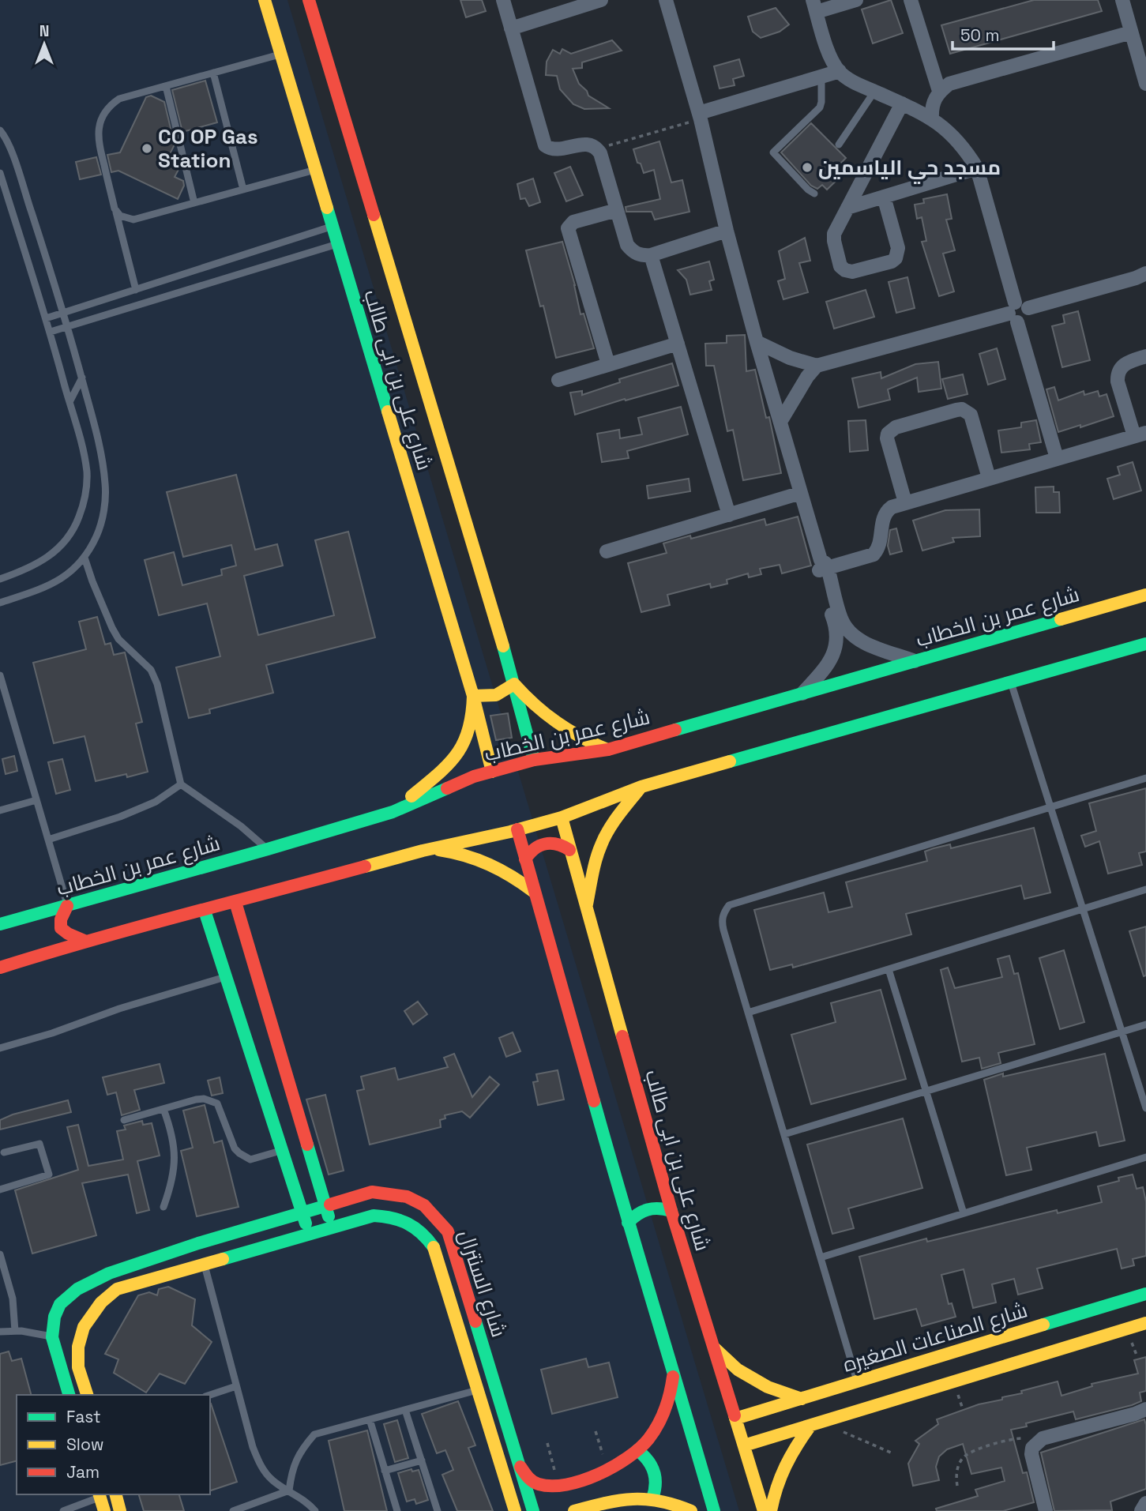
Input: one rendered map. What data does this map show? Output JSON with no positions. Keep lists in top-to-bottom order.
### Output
{
  "streets": {
    "street": [
      "شارع على بن ابى طالب",
      "شارع عمر بن الخطاب",
      "شارع السنترال",
      "شارع الصناعات الصغيره"
    ]
  },
  "crossings": [
    ["شارع على بن ابى طالب", "شارع عمر بن الخطاب"],
    ["شارع على بن ابى طالب", "شارع الصناعات الصغيره"]
  ],
  "places": ["CO OP Gas Station", "مسجد حي الياسمين"],
  "legend": ["Fast", "Slow", "Jam"],
  "scale_bar": "50 m",
  "north": "top"
}
